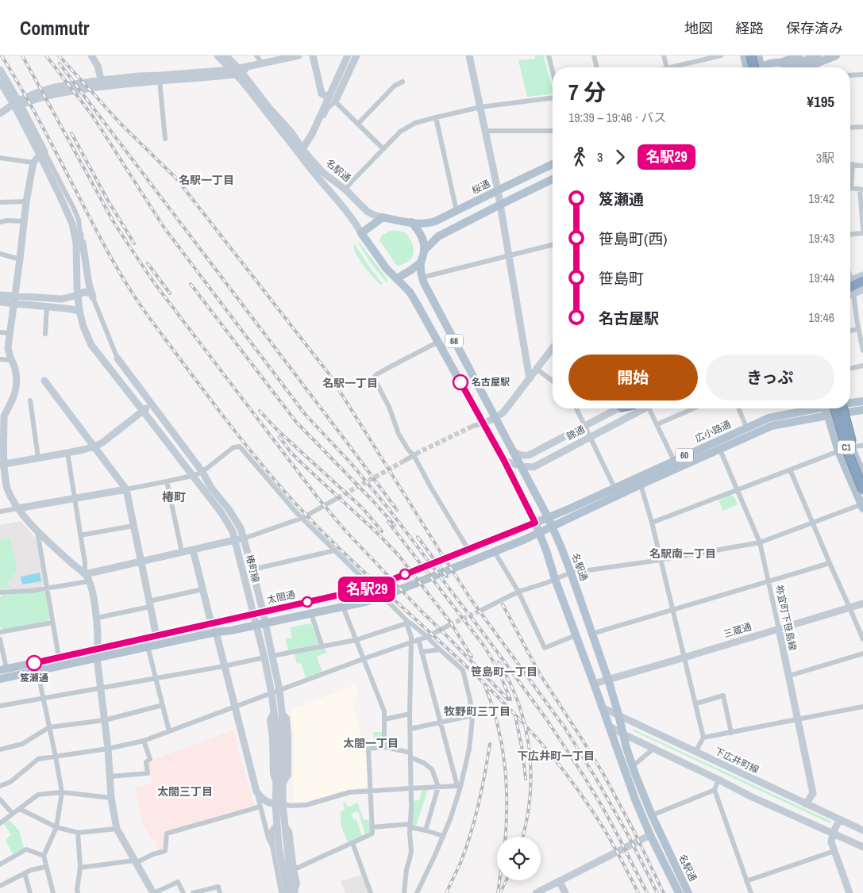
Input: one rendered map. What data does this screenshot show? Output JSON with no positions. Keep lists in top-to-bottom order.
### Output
{
  "streets": {
    "highway": ["C1"],
    "main road": [
      "名駅通",
      "桜通",
      "68",
      "広小路通",
      "60",
      "太閤通"
    ],
    "street": [
      "錦通",
      "椿町線",
      "祢宜町下笹島線",
      "三蔵通",
      "下広井町線"
    ]
  },
  "crossings": [
    ["名駅通", "桜通"],
    ["名駅通", "広小路通"],
    ["名駅通", "錦通"],
    ["名駅通", "太閤通"],
    ["名駅通", "三蔵通"],
    ["名駅通", "下広井町線"],
    ["広小路通", "太閤通"],
    ["広小路通", "祢宜町下笹島線"],
    ["椿町線", "太閤通"],
    ["祢宜町下笹島線", "三蔵通"],
    ["祢宜町下笹島線", "下広井町線"]
  ],
  "districts": [
    "名駅一丁目",
    "名駅一丁目",
    "椿町",
    "名駅南一丁目",
    "笹島町一丁目",
    "牧野町三丁目",
    "太閤一丁目",
    "下広井町一丁目",
    "太閤三丁目"
  ],
  "places": ["名古屋駅", "笈瀬通"],
  "lines": ["bus line 名駅29"],
  "page": {
    "header": "Commutr",
    "nav": ["地図", "経路", "保存済み"],
    "on_map": "名駅29",
    "heading": ["7 分", "19:39 – 19:46 · バス", "¥195"],
    "legs": ["3", "名駅29", "3駅"],
    "list": [
      {
        "name": "笈瀬通",
        "value": "19:42"
      },
      {
        "name": "笹島町(西)",
        "value": "19:43"
      },
      {
        "name": "笹島町",
        "value": "19:44"
      },
      {
        "name": "名古屋駅",
        "value": "19:46"
      }
    ],
    "buttons": ["開始", "きっぷ"]
  }
}
